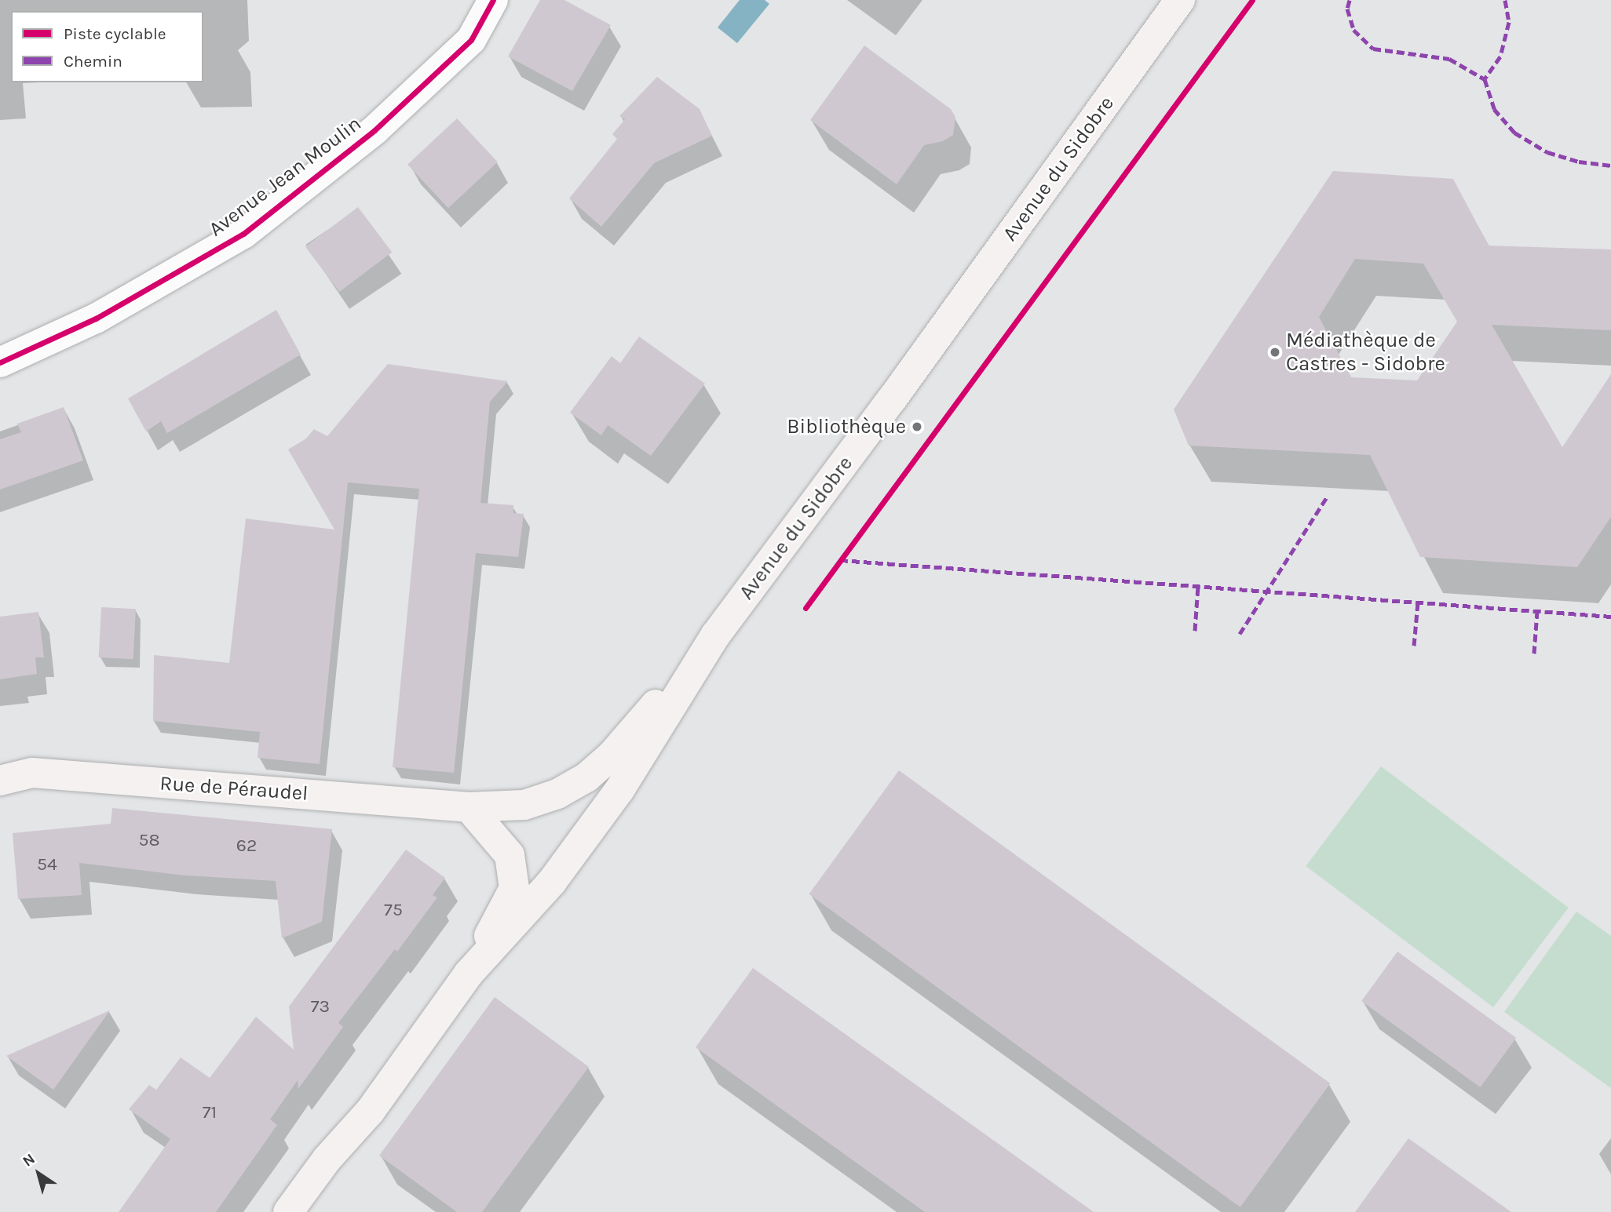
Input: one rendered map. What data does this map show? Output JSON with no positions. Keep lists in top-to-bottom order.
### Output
{
  "streets": {
    "main road": ["Avenue du Sidobre", "Rue de Péraudel"],
    "street": ["Avenue Jean Moulin"]
  },
  "crossings": [
    ["Avenue du Sidobre", "Rue de Péraudel"]
  ],
  "places": ["Médiathèque de Castres - Sidobre", "Bibliothèque"],
  "house_numbers": [
    "58",
    "62",
    "54",
    "75",
    "73",
    "71"
  ],
  "legend": ["Piste cyclable", "Chemin"],
  "north": "top left"
}
